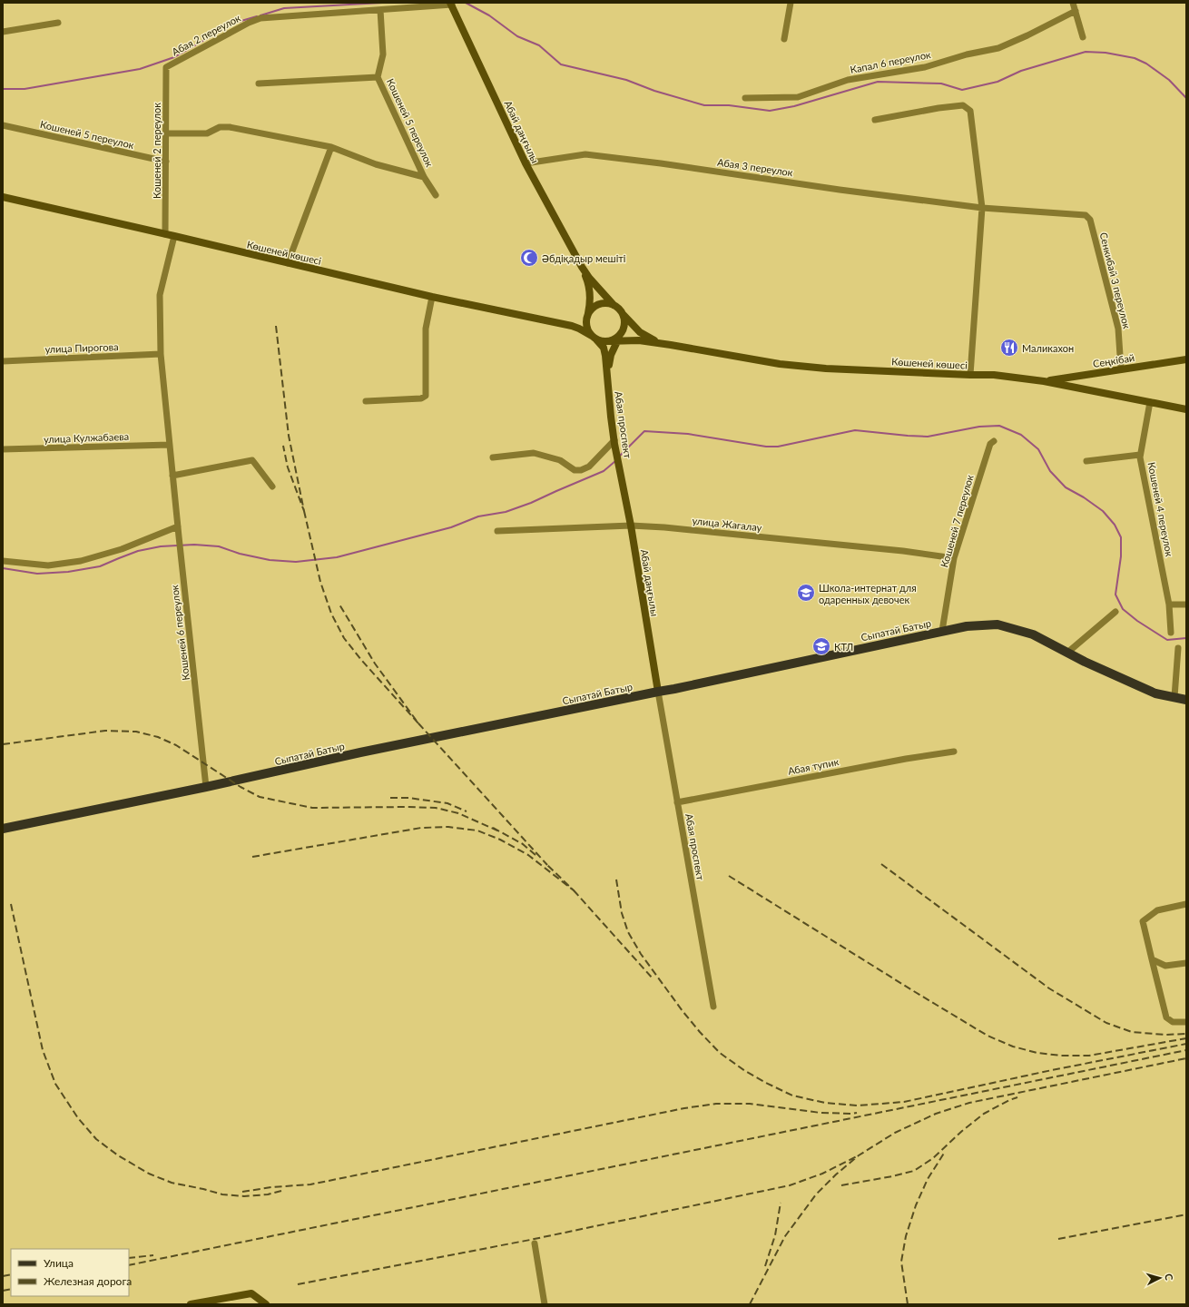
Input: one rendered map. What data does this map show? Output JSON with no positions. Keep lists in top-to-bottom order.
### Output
{
  "streets": {
    "main road": [
      "Абай даңғылы",
      "Көшеней көшесі",
      "Сеңкібай",
      "Абая проспект",
      "Сыпатай Батыр"
    ],
    "street": [
      "Абая 2 переулок",
      "Капал 6 переулок",
      "Кошеней 5 переулок",
      "Кошеней 2 переулок",
      "Абая 3 переулок",
      "Сенкибай 3 переулок",
      "улица Пирогова",
      "улица Кулжабаева",
      "Кошеней 4 переулок",
      "Кошеней 7 переулок",
      "улица Жагалау",
      "Кошеней 6 переулок",
      "Абая тупик"
    ]
  },
  "crossings": [
    ["Абая 2 переулок", "Кошеней 5 переулок"],
    ["Абая 2 переулок", "Абай даңғылы"],
    ["Абая 2 переулок", "Кошеней 2 переулок"],
    ["Кошеней 5 переулок", "Кошеней 2 переулок"],
    ["Абай даңғылы", "Абая 3 переулок"],
    ["Абай даңғылы", "Абая проспект"],
    ["Абай даңғылы", "улица Жагалау"],
    ["Абай даңғылы", "Сыпатай Батыр"],
    ["Кошеней 2 переулок", "Көшеней көшесі"],
    ["Абая 3 переулок", "Сенкибай 3 переулок"],
    ["Көшеней көшесі", "Сеңкібай"],
    ["Көшеней көшесі", "Кошеней 4 переулок"],
    ["Көшеней көшесі", "Кошеней 6 переулок"],
    ["Сенкибай 3 переулок", "Сеңкібай"],
    ["улица Пирогова", "Кошеней 6 переулок"],
    ["Абая проспект", "Сыпатай Батыр"],
    ["Абая проспект", "Абая тупик"],
    ["улица Кулжабаева", "Кошеней 6 переулок"],
    ["Кошеней 7 переулок", "улица Жагалау"],
    ["Кошеней 7 переулок", "Сыпатай Батыр"],
    ["Сыпатай Батыр", "Кошеней 6 переулок"]
  ],
  "places": {
    "mosque": ["Әбдіқадыр мешіті"],
    "restaurant": ["Маликахон"],
    "school or university": ["Школа-интернат для одаренных девочек", "КТЛ"]
  },
  "legend": ["Улица", "Железная дорога"],
  "north": "right"
}
